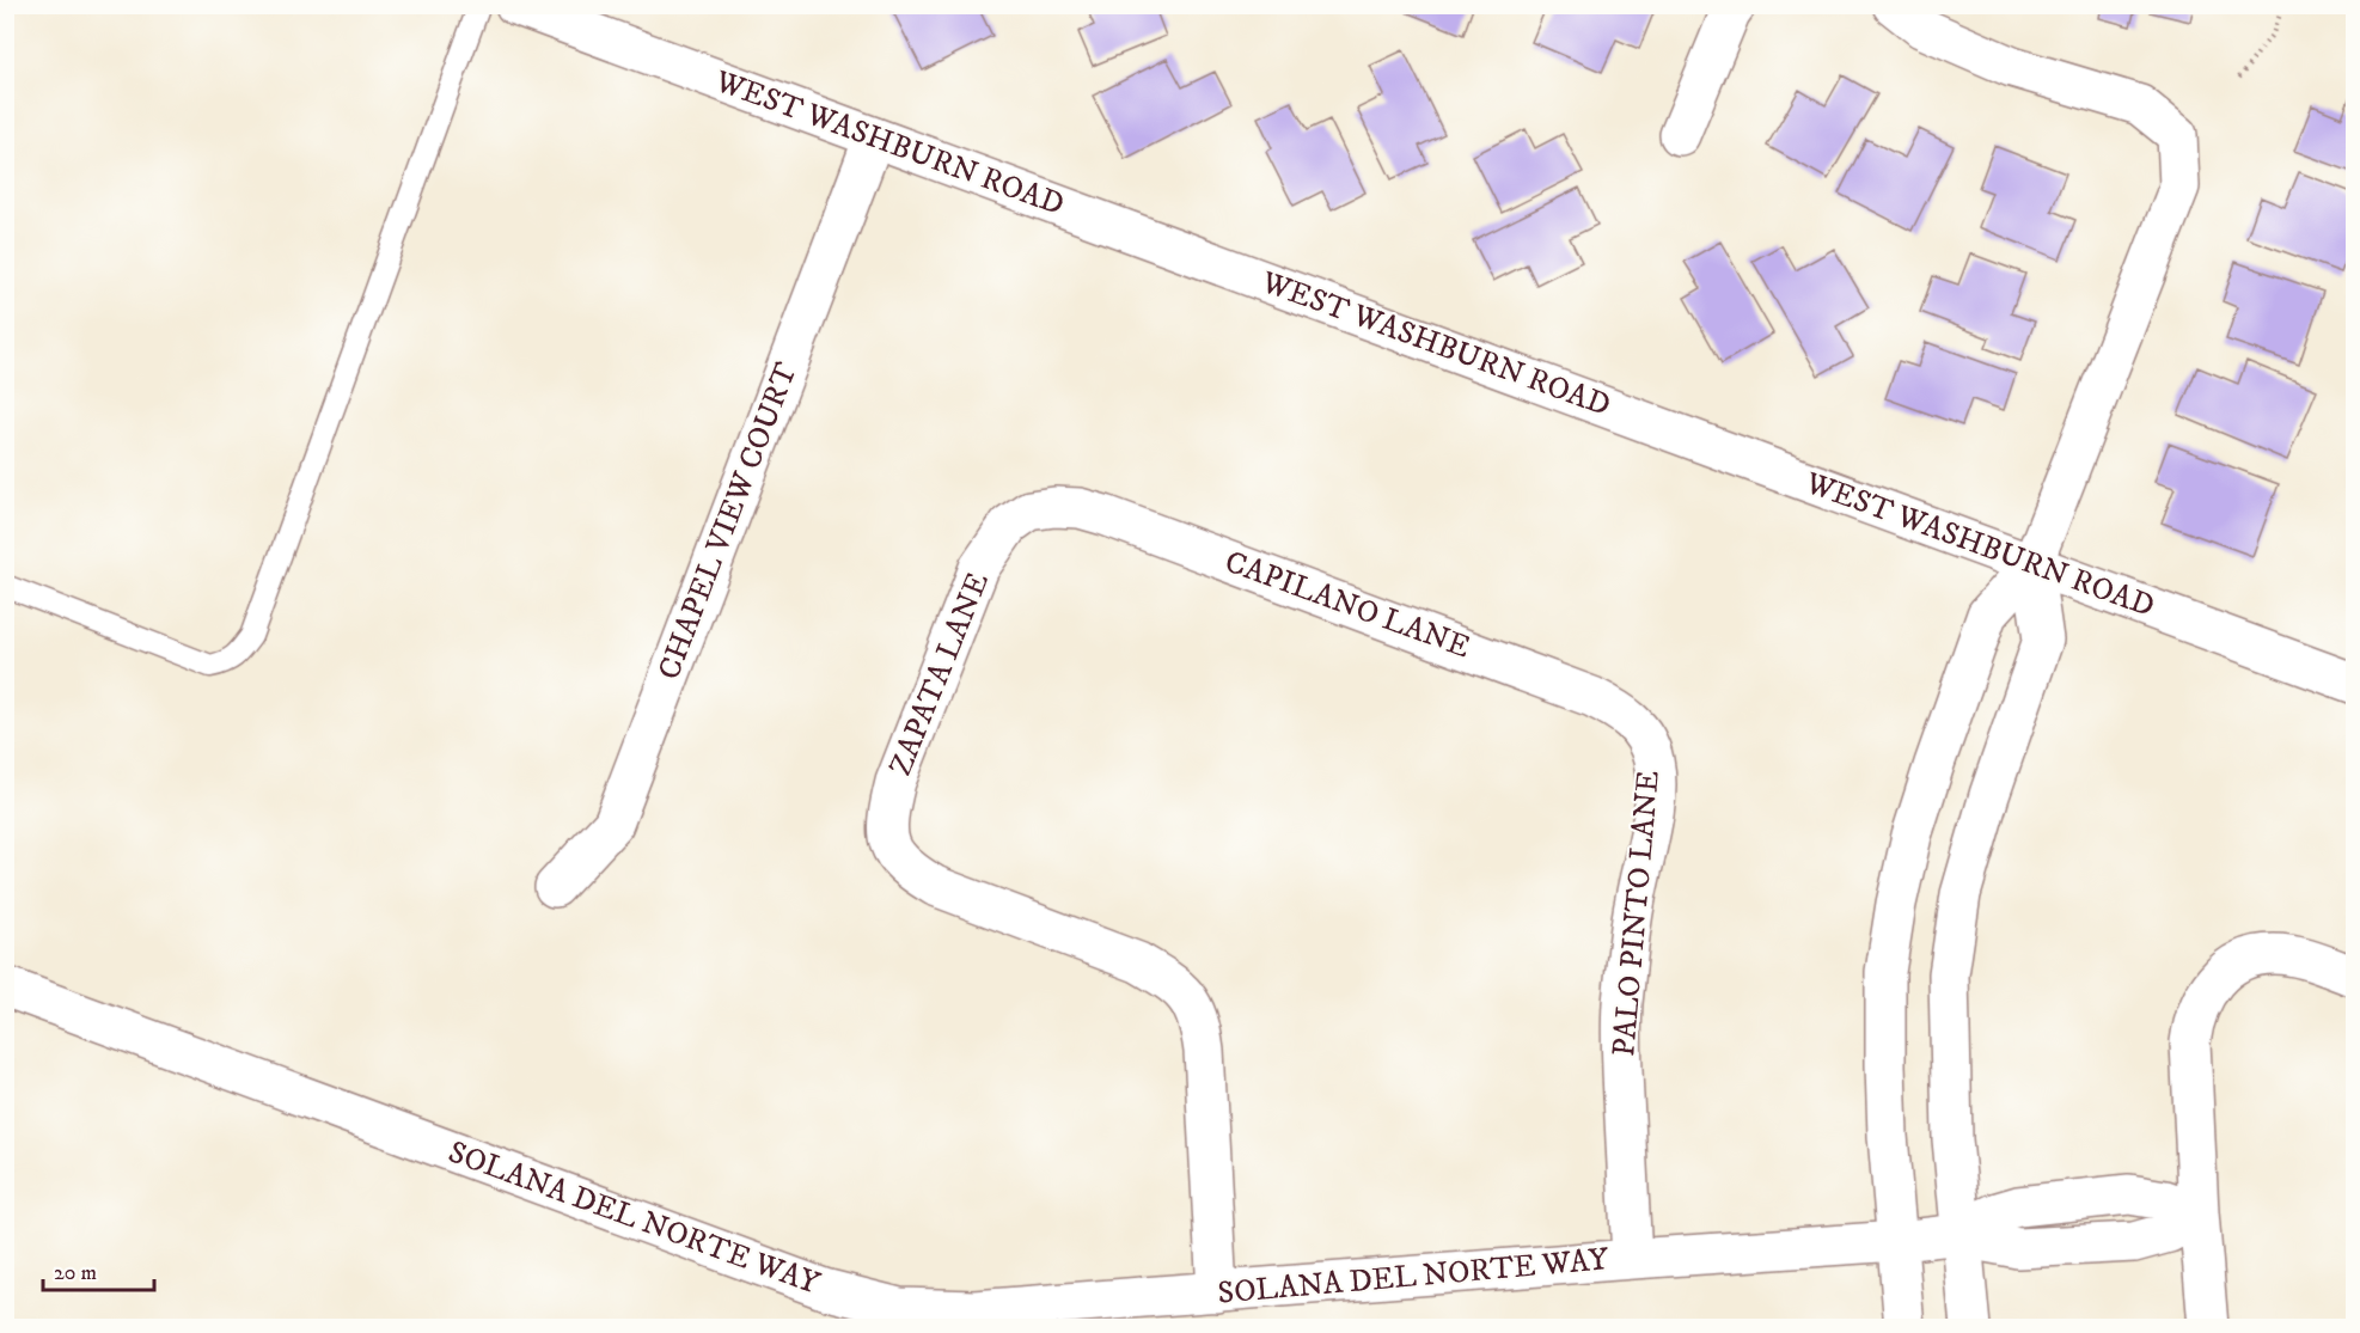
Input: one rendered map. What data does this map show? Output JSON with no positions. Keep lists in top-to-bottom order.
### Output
{
  "streets": {
    "street": [
      "WEST WASHBURN ROAD",
      "CHAPEL VIEW COURT",
      "CAPILANO LANE",
      "ZAPATA LANE",
      "PALO PINTO LANE",
      "SOLANA DEL NORTE WAY"
    ]
  },
  "crossings": [
    ["WEST WASHBURN ROAD", "CHAPEL VIEW COURT"],
    ["CAPILANO LANE", "ZAPATA LANE"],
    ["CAPILANO LANE", "PALO PINTO LANE"],
    ["ZAPATA LANE", "SOLANA DEL NORTE WAY"],
    ["PALO PINTO LANE", "SOLANA DEL NORTE WAY"]
  ],
  "scale_bar": "20 m"
}
